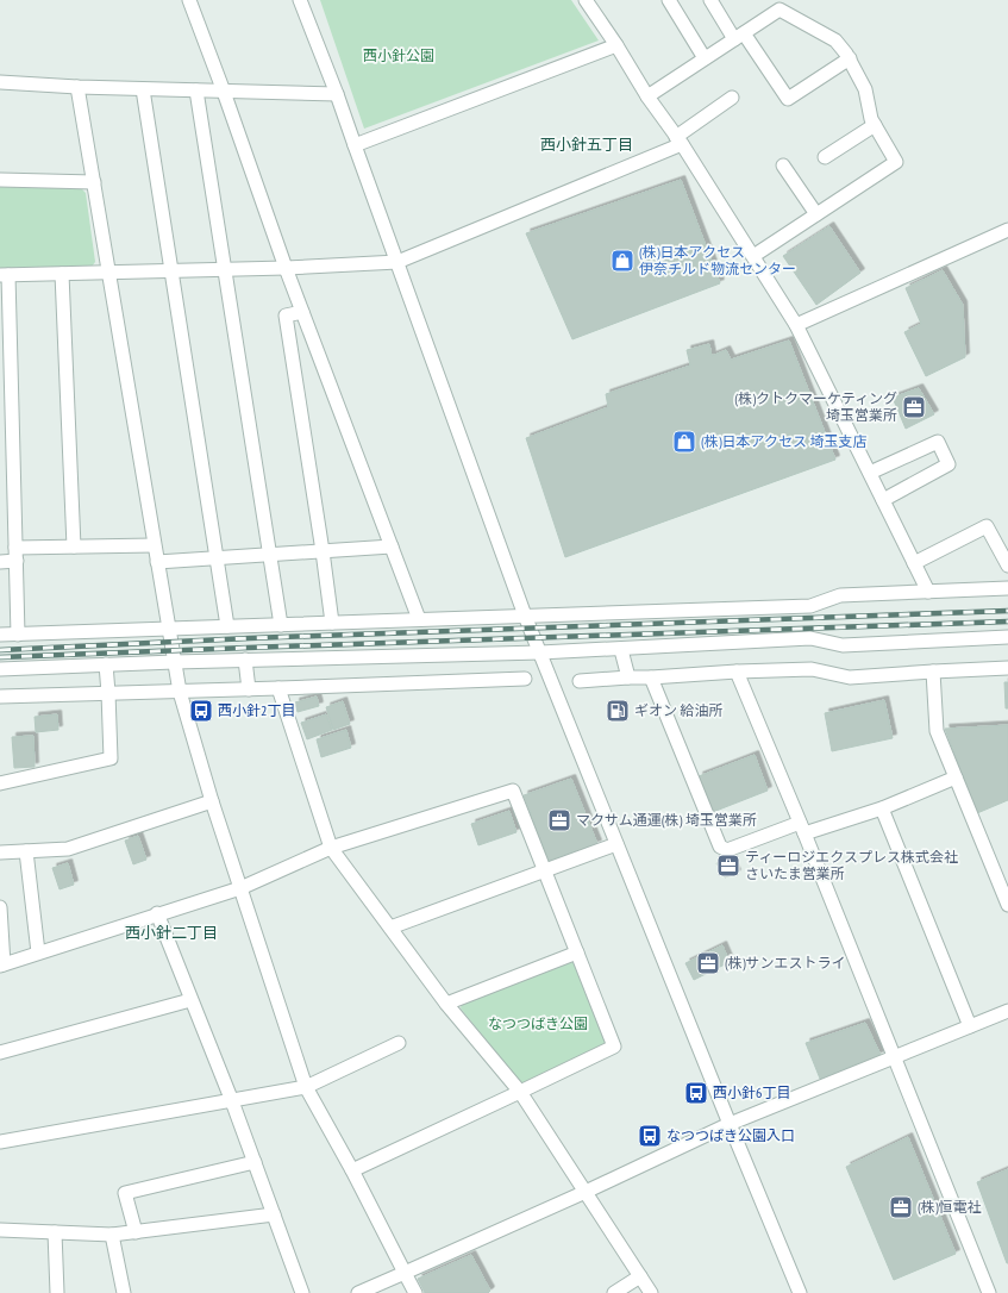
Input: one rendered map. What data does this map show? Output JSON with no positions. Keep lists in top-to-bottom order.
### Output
{
  "districts": ["西小針五丁目", "西小針二丁目"],
  "parks": ["西小針公園", "なつつばき公園"],
  "places": {
    "shop": ["(株)日本アクセス 伊奈チルド物流センター", "(株)日本アクセス 埼玉支店"],
    "office": [
      "(株)クトクマーケティング 埼玉営業所",
      "マクサム通運(株) 埼玉営業所",
      "ティーロジエクスプレス株式会社 さいたま営業所",
      "(株)サンエストライ",
      "(株)恒電社"
    ],
    "bus stop": ["西小針2丁目", "西小針6丁目", "なつつばき公園入口"],
    "fuel station": ["ギオン 給油所"]
  }
}
